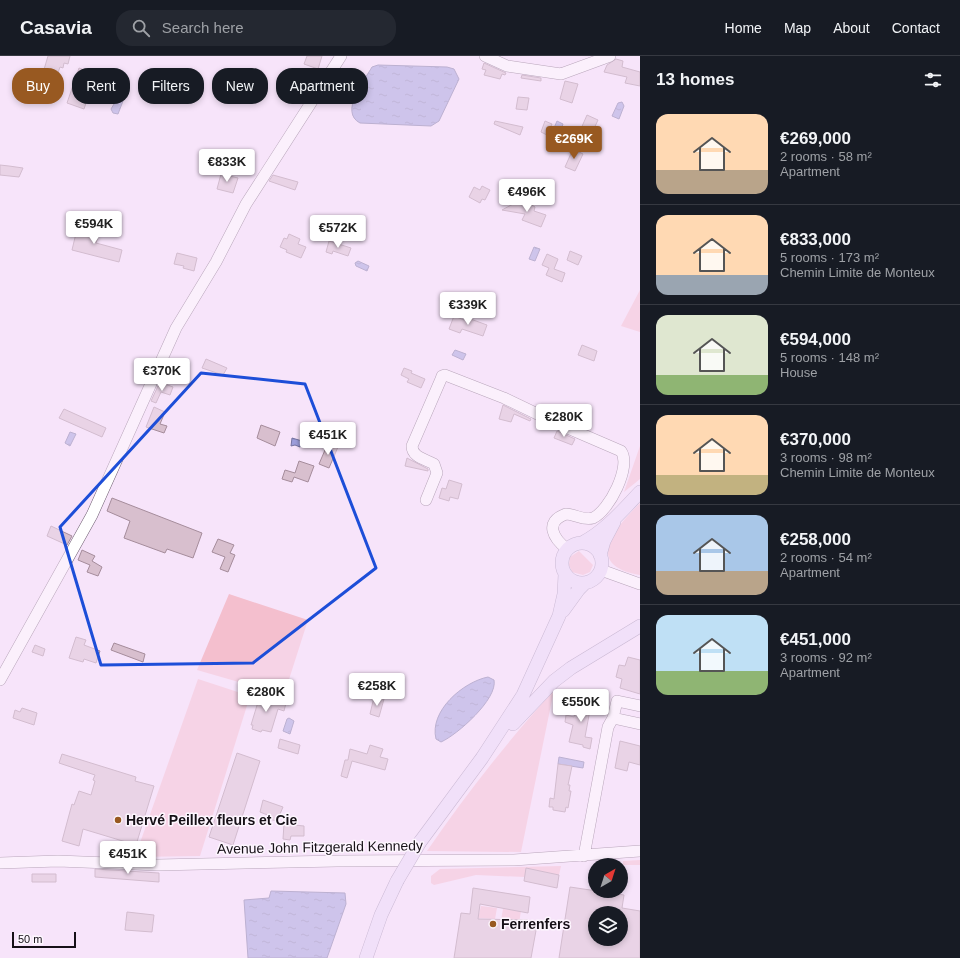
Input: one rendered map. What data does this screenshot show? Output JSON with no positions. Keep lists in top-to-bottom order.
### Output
{
  "streets": {
    "street": ["Avenue John Fitzgerald Kennedy"]
  },
  "places": ["Hervé Peillex fleurs et Cie", "Ferrenfers"],
  "scale_bar": "50 m",
  "north": "top right",
  "page": {
    "header": "Casavia",
    "search": "Search here",
    "nav": [
      "Home",
      "Map",
      "About",
      "Contact"
    ],
    "heading": "13 homes",
    "chip": [
      "Buy",
      "Rent",
      "Filters",
      "New",
      "Apartment"
    ],
    "list": [
      {
        "name": "€269,000",
        "note": "2 rooms · 58 m² · Apartment"
      },
      {
        "name": "€833,000",
        "note": "5 rooms · 173 m² · Chemin Limite de Monteux"
      },
      {
        "name": "€594,000",
        "note": "5 rooms · 148 m² · House"
      },
      {
        "name": "€370,000",
        "note": "3 rooms · 98 m² · Chemin Limite de Monteux"
      },
      {
        "name": "€258,000",
        "note": "2 rooms · 54 m² · Apartment"
      },
      {
        "name": "€451,000",
        "note": "3 rooms · 92 m² · Apartment"
      }
    ],
    "price": [
      "€269K",
      "€833K",
      "€496K",
      "€594K",
      "€572K",
      "€339K",
      "€370K",
      "€280K",
      "€451K",
      "€258K",
      "€280K",
      "€550K",
      "€451K"
    ],
    "scale": "50 m"
  }
}
